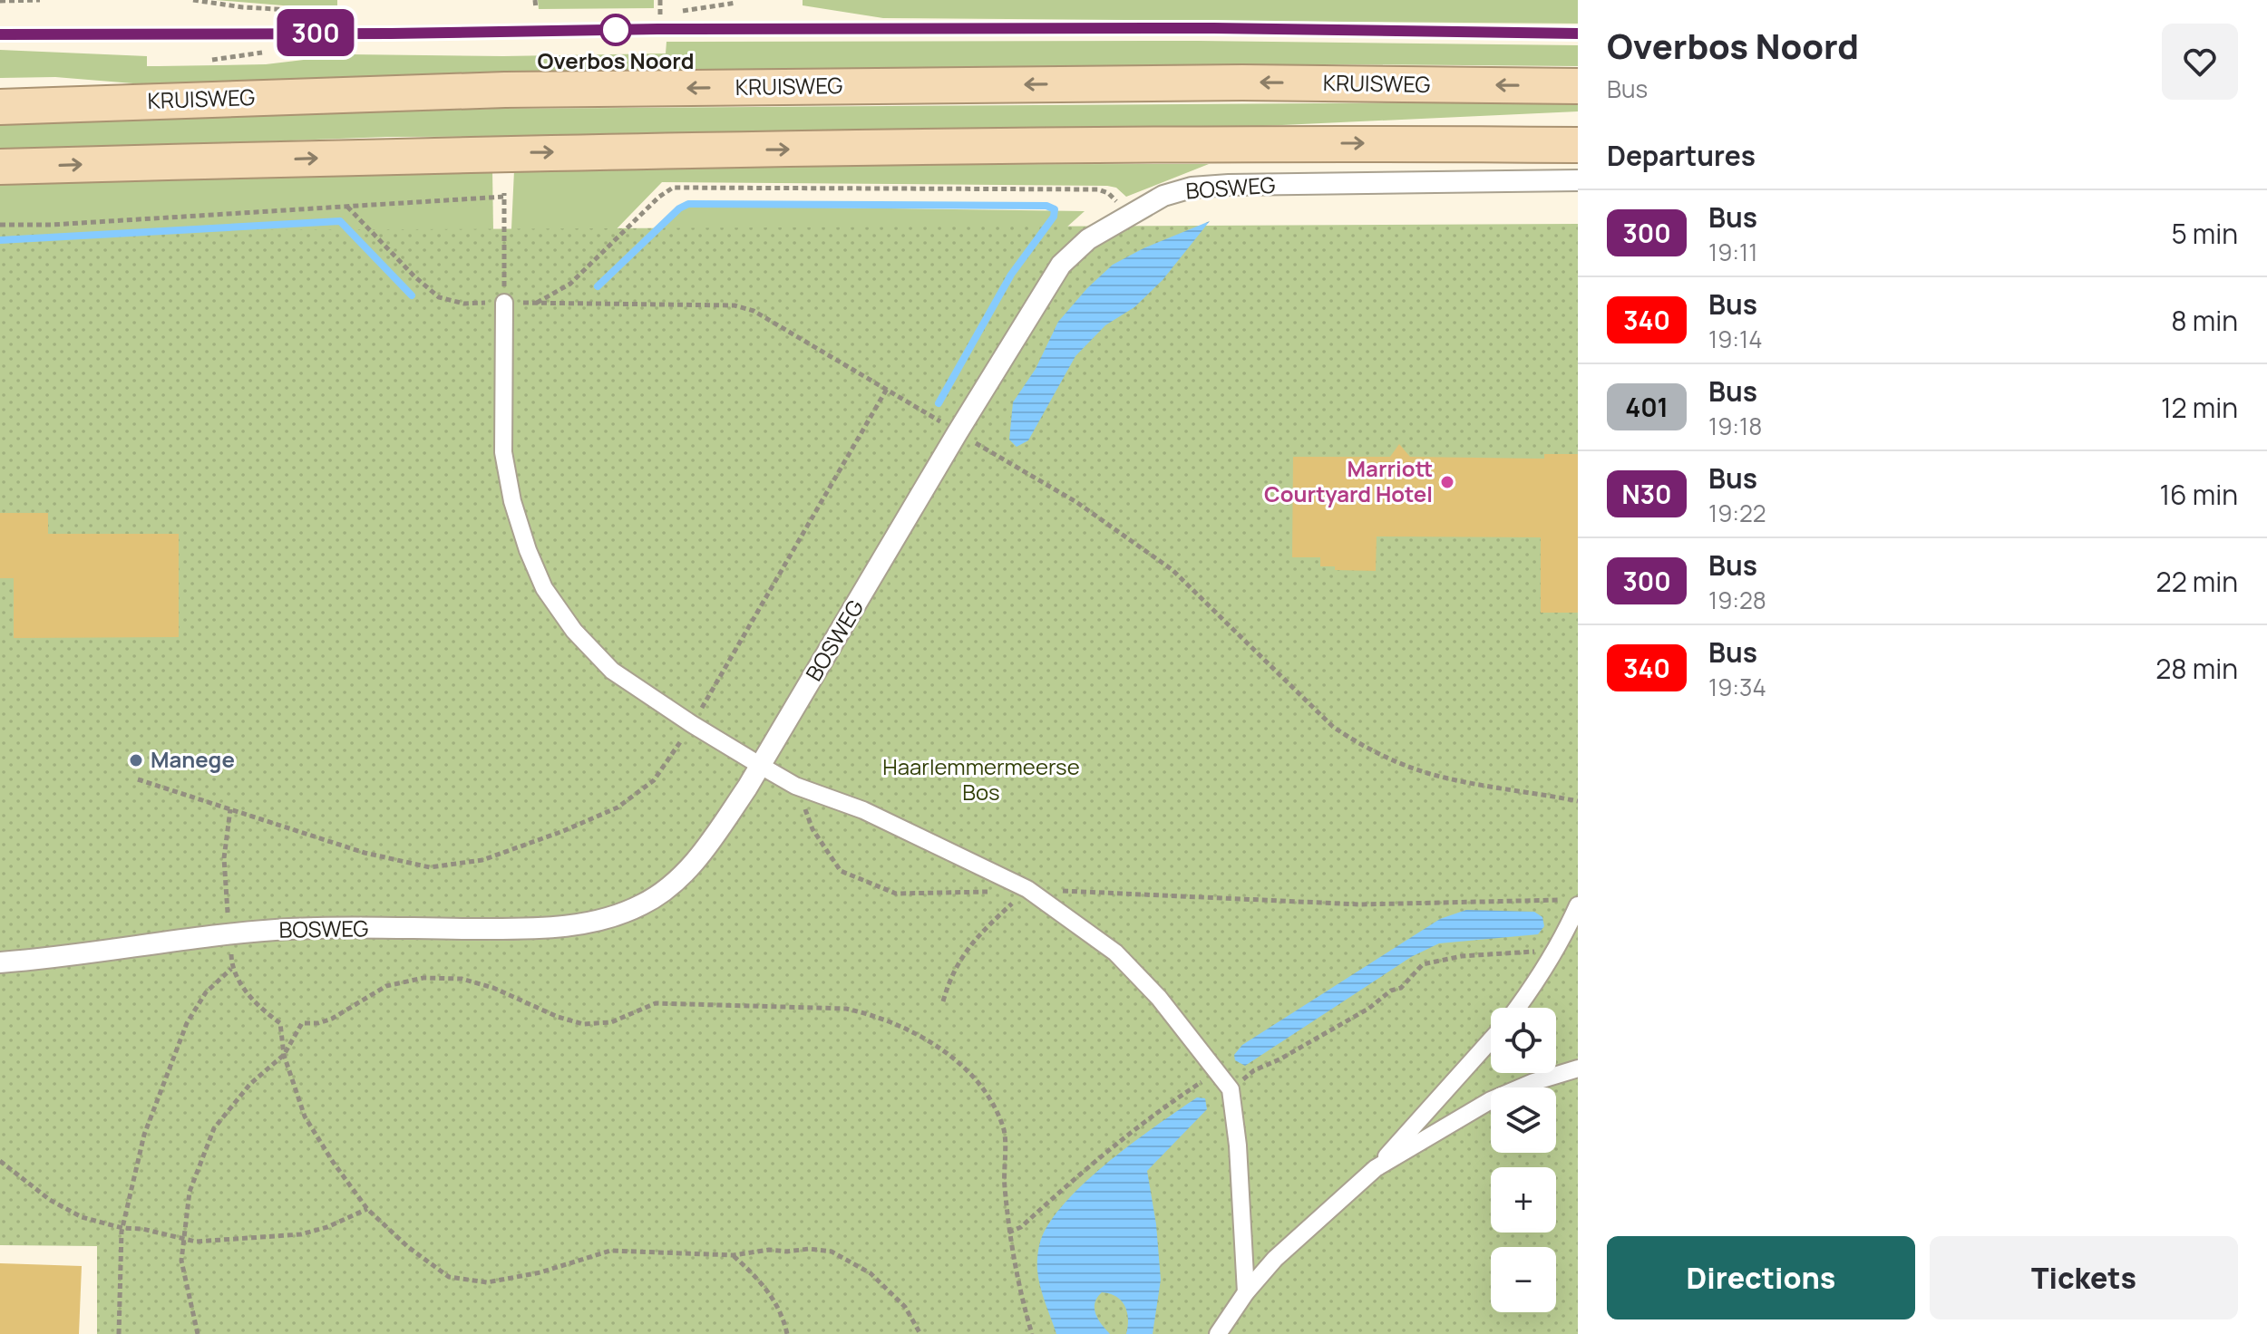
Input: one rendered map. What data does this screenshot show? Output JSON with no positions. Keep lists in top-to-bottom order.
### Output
{
  "streets": {
    "highway": ["KRUISWEG"],
    "street": ["BOSWEG"]
  },
  "parks": ["Haarlemmermeerse Bos"],
  "places": ["Overbos Noord", "Marriott Courtyard Hotel", "Manege"],
  "lines": ["bus line 300"],
  "page": {
    "on_map": "300",
    "heading": [
      ["Overbos Noord", "Bus"],
      "Departures"
    ],
    "list": [
      {
        "mark": "300",
        "name": "Bus",
        "note": "19:11",
        "value": "5 min"
      },
      {
        "mark": "340",
        "name": "Bus",
        "note": "19:14",
        "value": "8 min"
      },
      {
        "mark": "401",
        "name": "Bus",
        "note": "19:18",
        "value": "12 min"
      },
      {
        "mark": "N30",
        "name": "Bus",
        "note": "19:22",
        "value": "16 min"
      },
      {
        "mark": "300",
        "name": "Bus",
        "note": "19:28",
        "value": "22 min"
      },
      {
        "mark": "340",
        "name": "Bus",
        "note": "19:34",
        "value": "28 min"
      }
    ],
    "map_buttons": ["+", "−"],
    "buttons": ["Directions", "Tickets"]
  }
}
